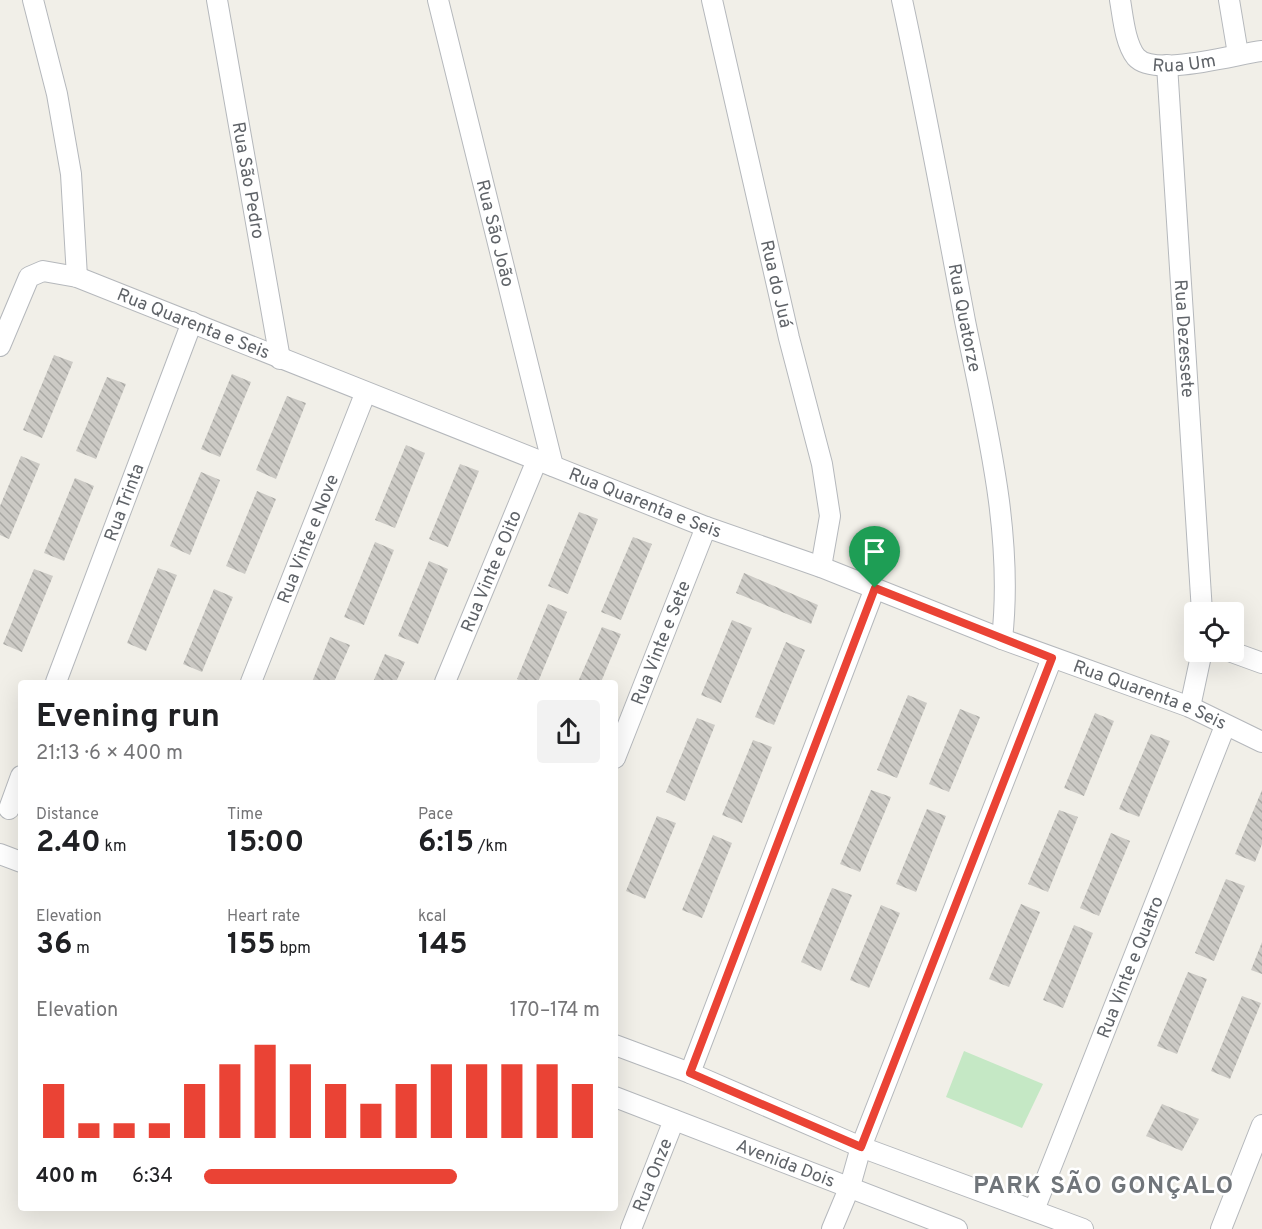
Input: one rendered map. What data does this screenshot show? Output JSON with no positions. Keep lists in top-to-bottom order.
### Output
{
  "streets": {
    "street": [
      "Rua Um",
      "Rua São Pedro",
      "Rua São João",
      "Rua do Juá",
      "Rua Quatorze",
      "Rua Quarenta e Seis",
      "Rua Dezessete",
      "Rua Trinta",
      "Rua Vinte e Nove",
      "Rua Vinte e Oito",
      "Rua Vinte e Sete",
      "Rua Vinte e Quatro",
      "Avenida Dois",
      "Rua Onze"
    ]
  },
  "crossings": [
    ["Rua Um", "Rua Dezessete"],
    ["Rua São Pedro", "Rua Quarenta e Seis"],
    ["Rua São João", "Rua Quarenta e Seis"],
    ["Rua São João", "Rua Vinte e Oito"],
    ["Rua do Juá", "Rua Quarenta e Seis"],
    ["Rua Quatorze", "Rua Quarenta e Seis"],
    ["Rua Quarenta e Seis", "Rua Trinta"],
    ["Rua Quarenta e Seis", "Rua Vinte e Nove"],
    ["Rua Quarenta e Seis", "Rua Vinte e Oito"],
    ["Rua Quarenta e Seis", "Rua Vinte e Sete"],
    ["Rua Quarenta e Seis", "Rua Vinte e Quatro"],
    ["Avenida Dois", "Rua Onze"]
  ],
  "districts": ["PARK SÃO GONÇALO"],
  "page": {
    "heading": ["Evening run", "21:13 · 6 × 400 m"],
    "stats": [
      ["Distance", "2.40 km"],
      ["Time", "15:00"],
      ["Pace", "6:15 /km"],
      ["Elevation", "36 m"],
      ["Heart rate", "155 bpm"],
      ["kcal", "145"]
    ],
    "chart": ["Elevation", "170–174 m"],
    "list": [
      {
        "name": "400 m",
        "note": "6:34"
      }
    ]
  }
}
